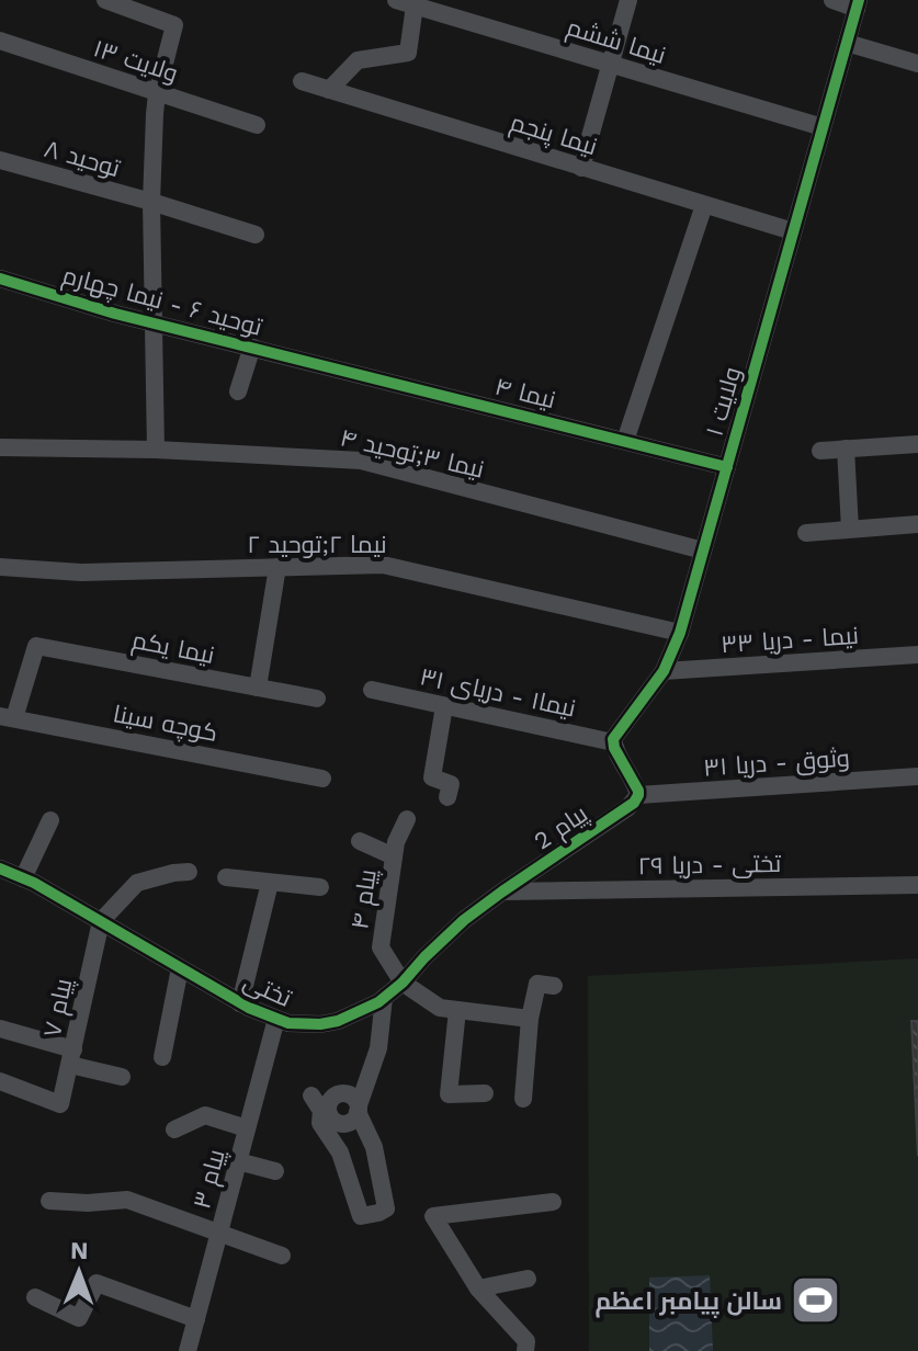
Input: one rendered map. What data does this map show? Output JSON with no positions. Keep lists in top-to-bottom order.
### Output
{
  "streets": {
    "street": [
      "نیما ششم",
      "ولایت ۱۳",
      "نیما پنجم",
      "توحید ۸",
      "توحید ۶ - نیما چهارم",
      "نیما ۴",
      "ولایت ۱",
      "نیما ۳;توحید ۴",
      "نیما ۲;توحید ۲",
      "نیما - دریا ۳۳",
      "نیما یکم",
      "نیما۱ - دریای ۳۱",
      "کوچه سینا",
      "وثوق - دریا ۳۱",
      "پیام 2",
      "تختی - دریا ۲۹",
      "پیام ۴",
      "تختی",
      "پیام ۷",
      "پيام ۳"
    ]
  },
  "crossings": [
    ["نیما ششم", "ولایت ۱"],
    ["نیما پنجم", "ولایت ۱"],
    ["توحید ۶ - نیما چهارم", "نیما ۴"],
    ["نیما ۴", "ولایت ۱"],
    ["ولایت ۱", "نیما ۳;توحید ۴"],
    ["ولایت ۱", "نیما ۲;توحید ۲"],
    ["ولایت ۱", "نیما - دریا ۳۳"],
    ["ولایت ۱", "نیما۱ - دریای ۳۱"],
    ["نیما یکم", "کوچه سینا"],
    ["وثوق - دریا ۳۱", "پیام 2"],
    ["پیام 2", "تختی - دریا ۲۹"],
    ["پیام 2", "تختی"],
    ["تختی - دریا ۲۹", "تختی"],
    ["پیام ۴", "تختی"],
    ["تختی", "پیام ۷"],
    ["تختی", "پيام ۳"]
  ],
  "places": {
    "sports": ["سالن پیامبر اعظم"]
  },
  "north": "top"
}
